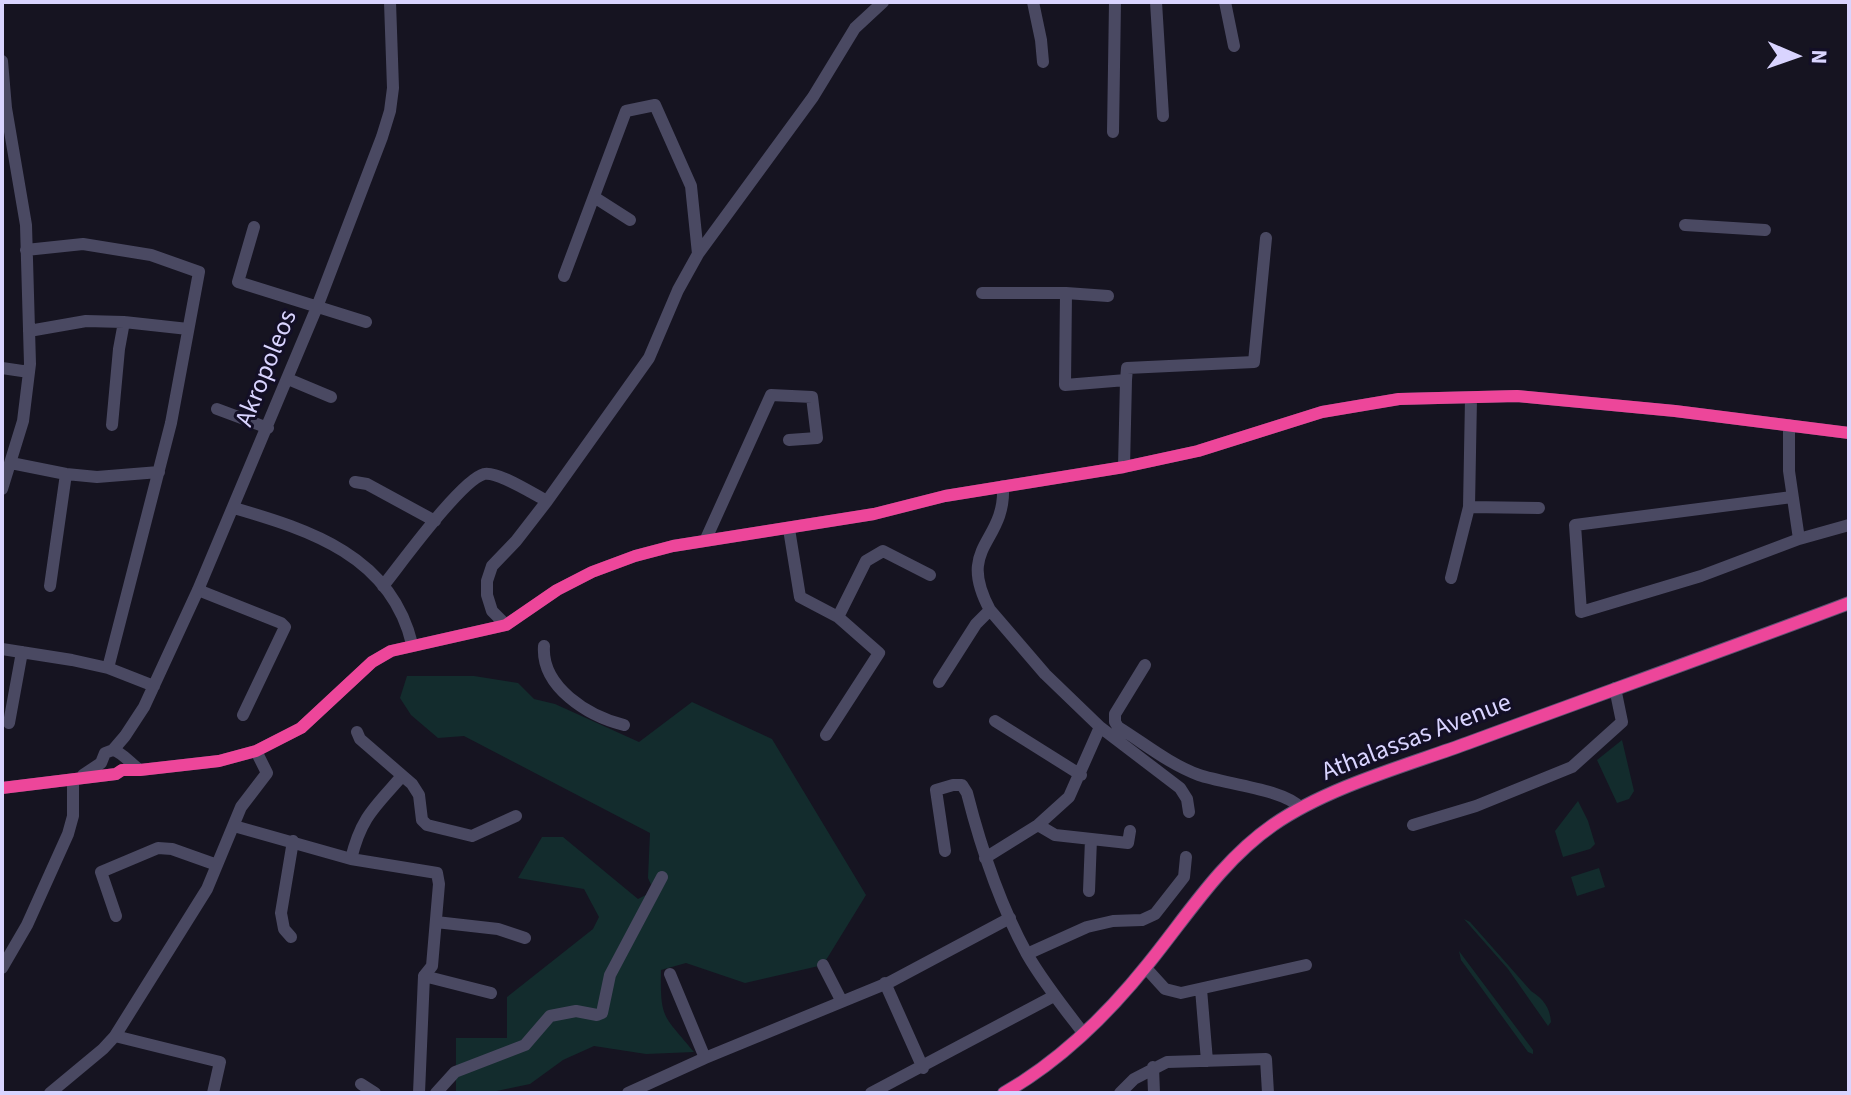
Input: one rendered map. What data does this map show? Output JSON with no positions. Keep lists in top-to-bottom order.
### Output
{
  "streets": {
    "main road": ["Athalassas Avenue"],
    "street": ["Akropoleos"]
  },
  "north": "right"
}
